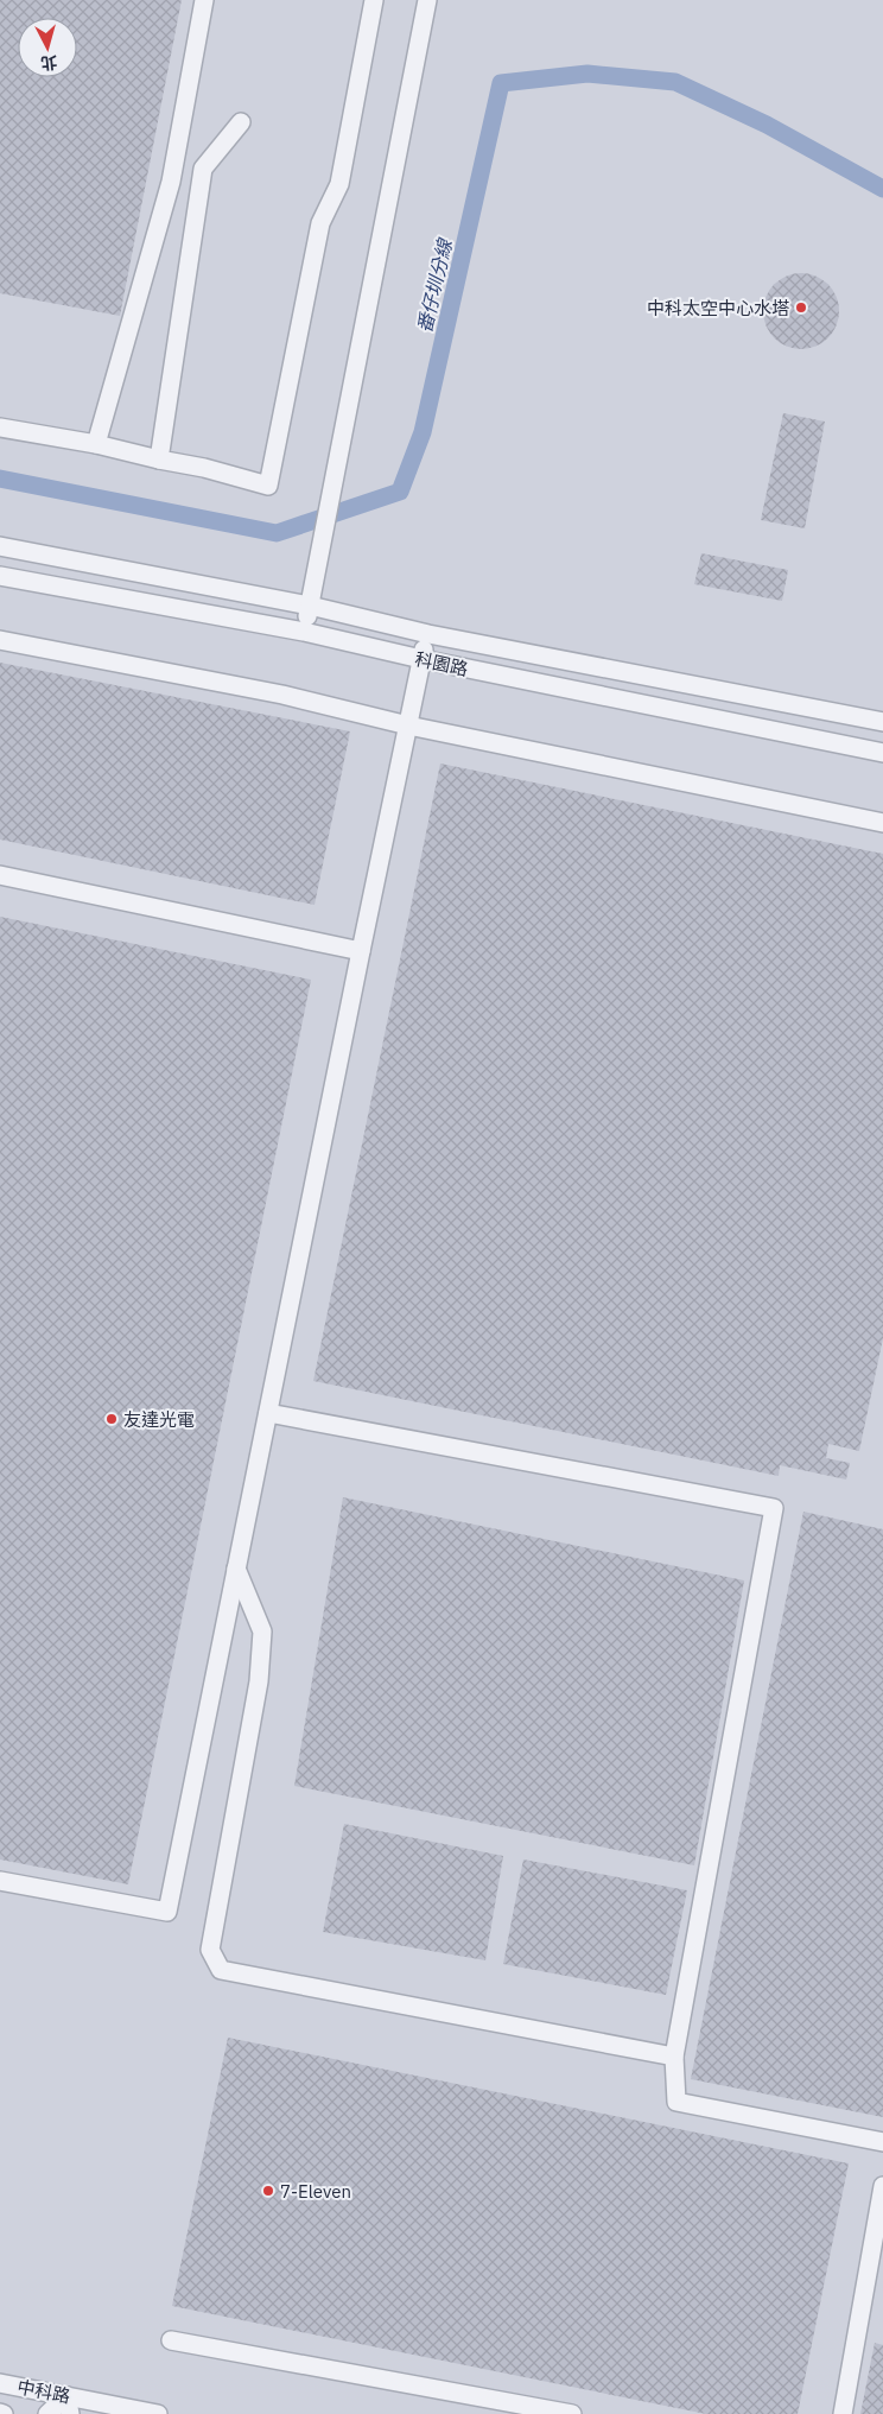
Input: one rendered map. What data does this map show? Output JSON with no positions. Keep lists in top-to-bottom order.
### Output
{
  "streets": {
    "street": ["科園路", "中科路"]
  },
  "water": ["番仔圳分線"],
  "places": ["中科太空中心水塔", "友達光電", "7-Eleven"],
  "north": "bottom"
}
